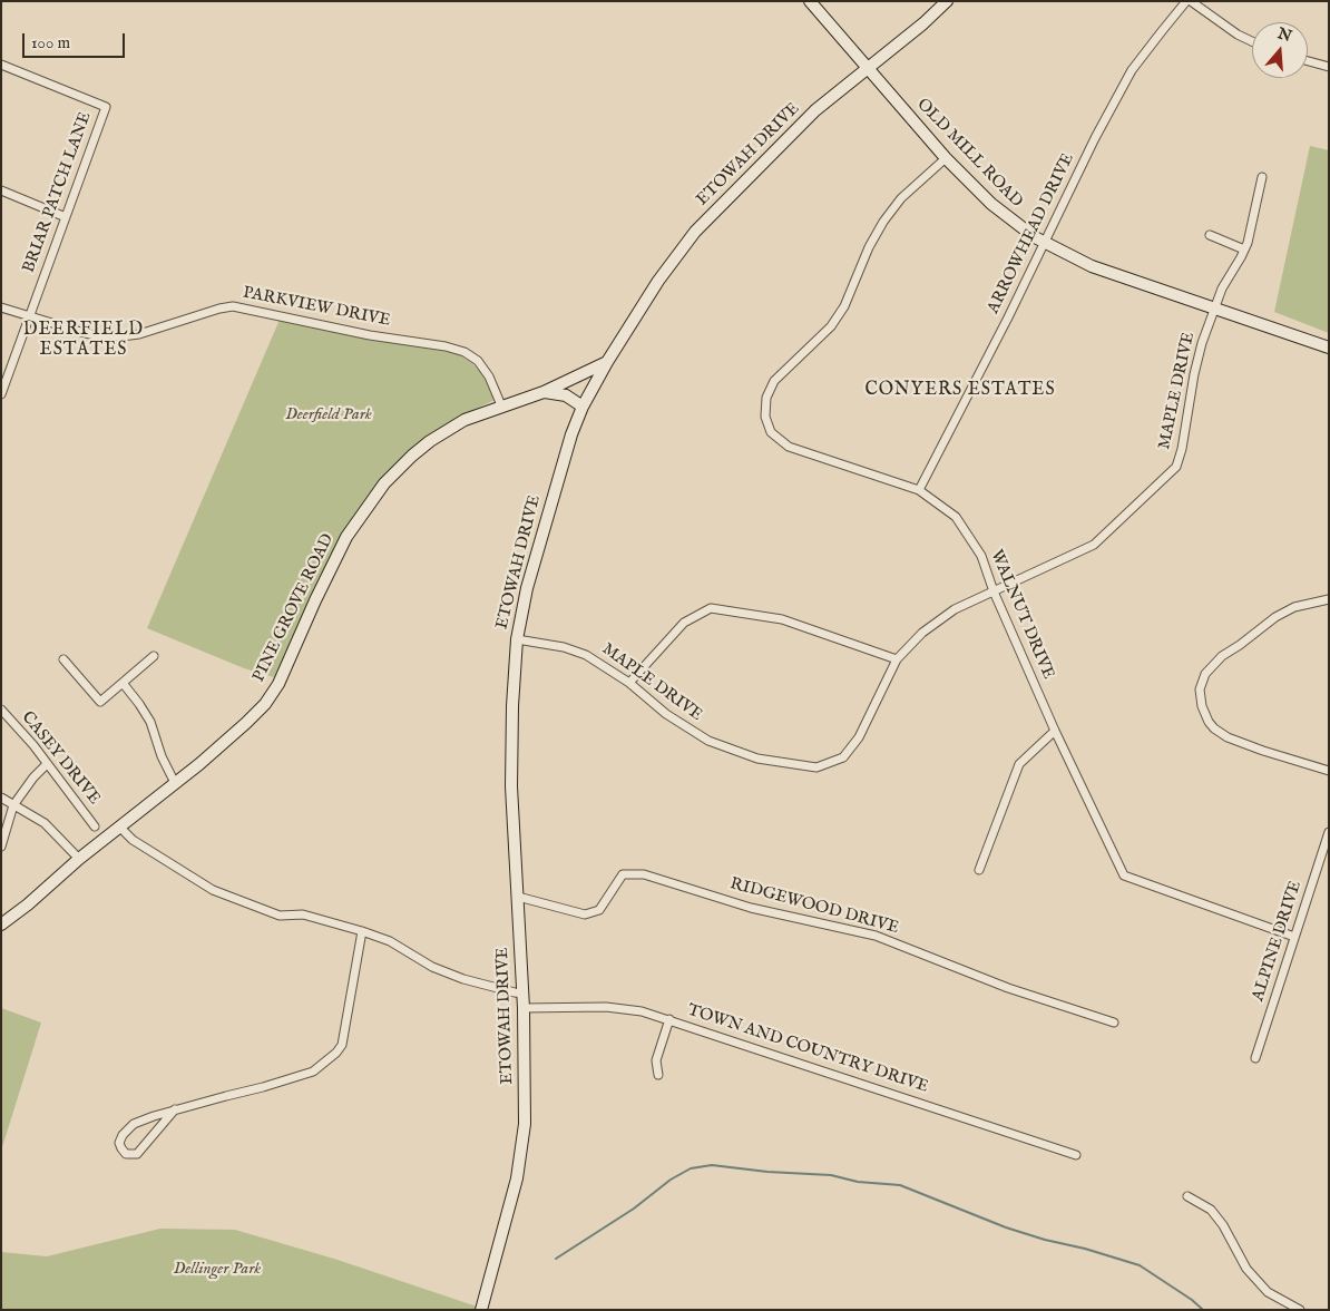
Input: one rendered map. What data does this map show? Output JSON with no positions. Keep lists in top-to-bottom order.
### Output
{
  "streets": {
    "street": [
      "OLD MILL ROAD",
      "ETOWAH DRIVE",
      "BRIAR PATCH LANE",
      "ARROWHEAD DRIVE",
      "PARKVIEW DRIVE",
      "MAPLE DRIVE",
      "PINE GROVE ROAD",
      "WALNUT DRIVE",
      "CASEY DRIVE",
      "RIDGEWOOD DRIVE",
      "ALPINE DRIVE",
      "TOWN AND COUNTRY DRIVE"
    ]
  },
  "crossings": [
    ["OLD MILL ROAD", "ETOWAH DRIVE"],
    ["OLD MILL ROAD", "ARROWHEAD DRIVE"],
    ["OLD MILL ROAD", "MAPLE DRIVE"],
    ["OLD MILL ROAD", "WALNUT DRIVE"],
    ["ETOWAH DRIVE", "MAPLE DRIVE"],
    ["ETOWAH DRIVE", "PINE GROVE ROAD"],
    ["ETOWAH DRIVE", "RIDGEWOOD DRIVE"],
    ["ETOWAH DRIVE", "TOWN AND COUNTRY DRIVE"],
    ["BRIAR PATCH LANE", "PARKVIEW DRIVE"],
    ["ARROWHEAD DRIVE", "WALNUT DRIVE"],
    ["PARKVIEW DRIVE", "PINE GROVE ROAD"],
    ["MAPLE DRIVE", "WALNUT DRIVE"],
    ["WALNUT DRIVE", "ALPINE DRIVE"]
  ],
  "districts": ["DEERFIELD ESTATES", "CONYERS ESTATES"],
  "parks": ["Deerfield Park", "Dellinger Park"],
  "scale_bar": "100 m",
  "north": "top"
}
